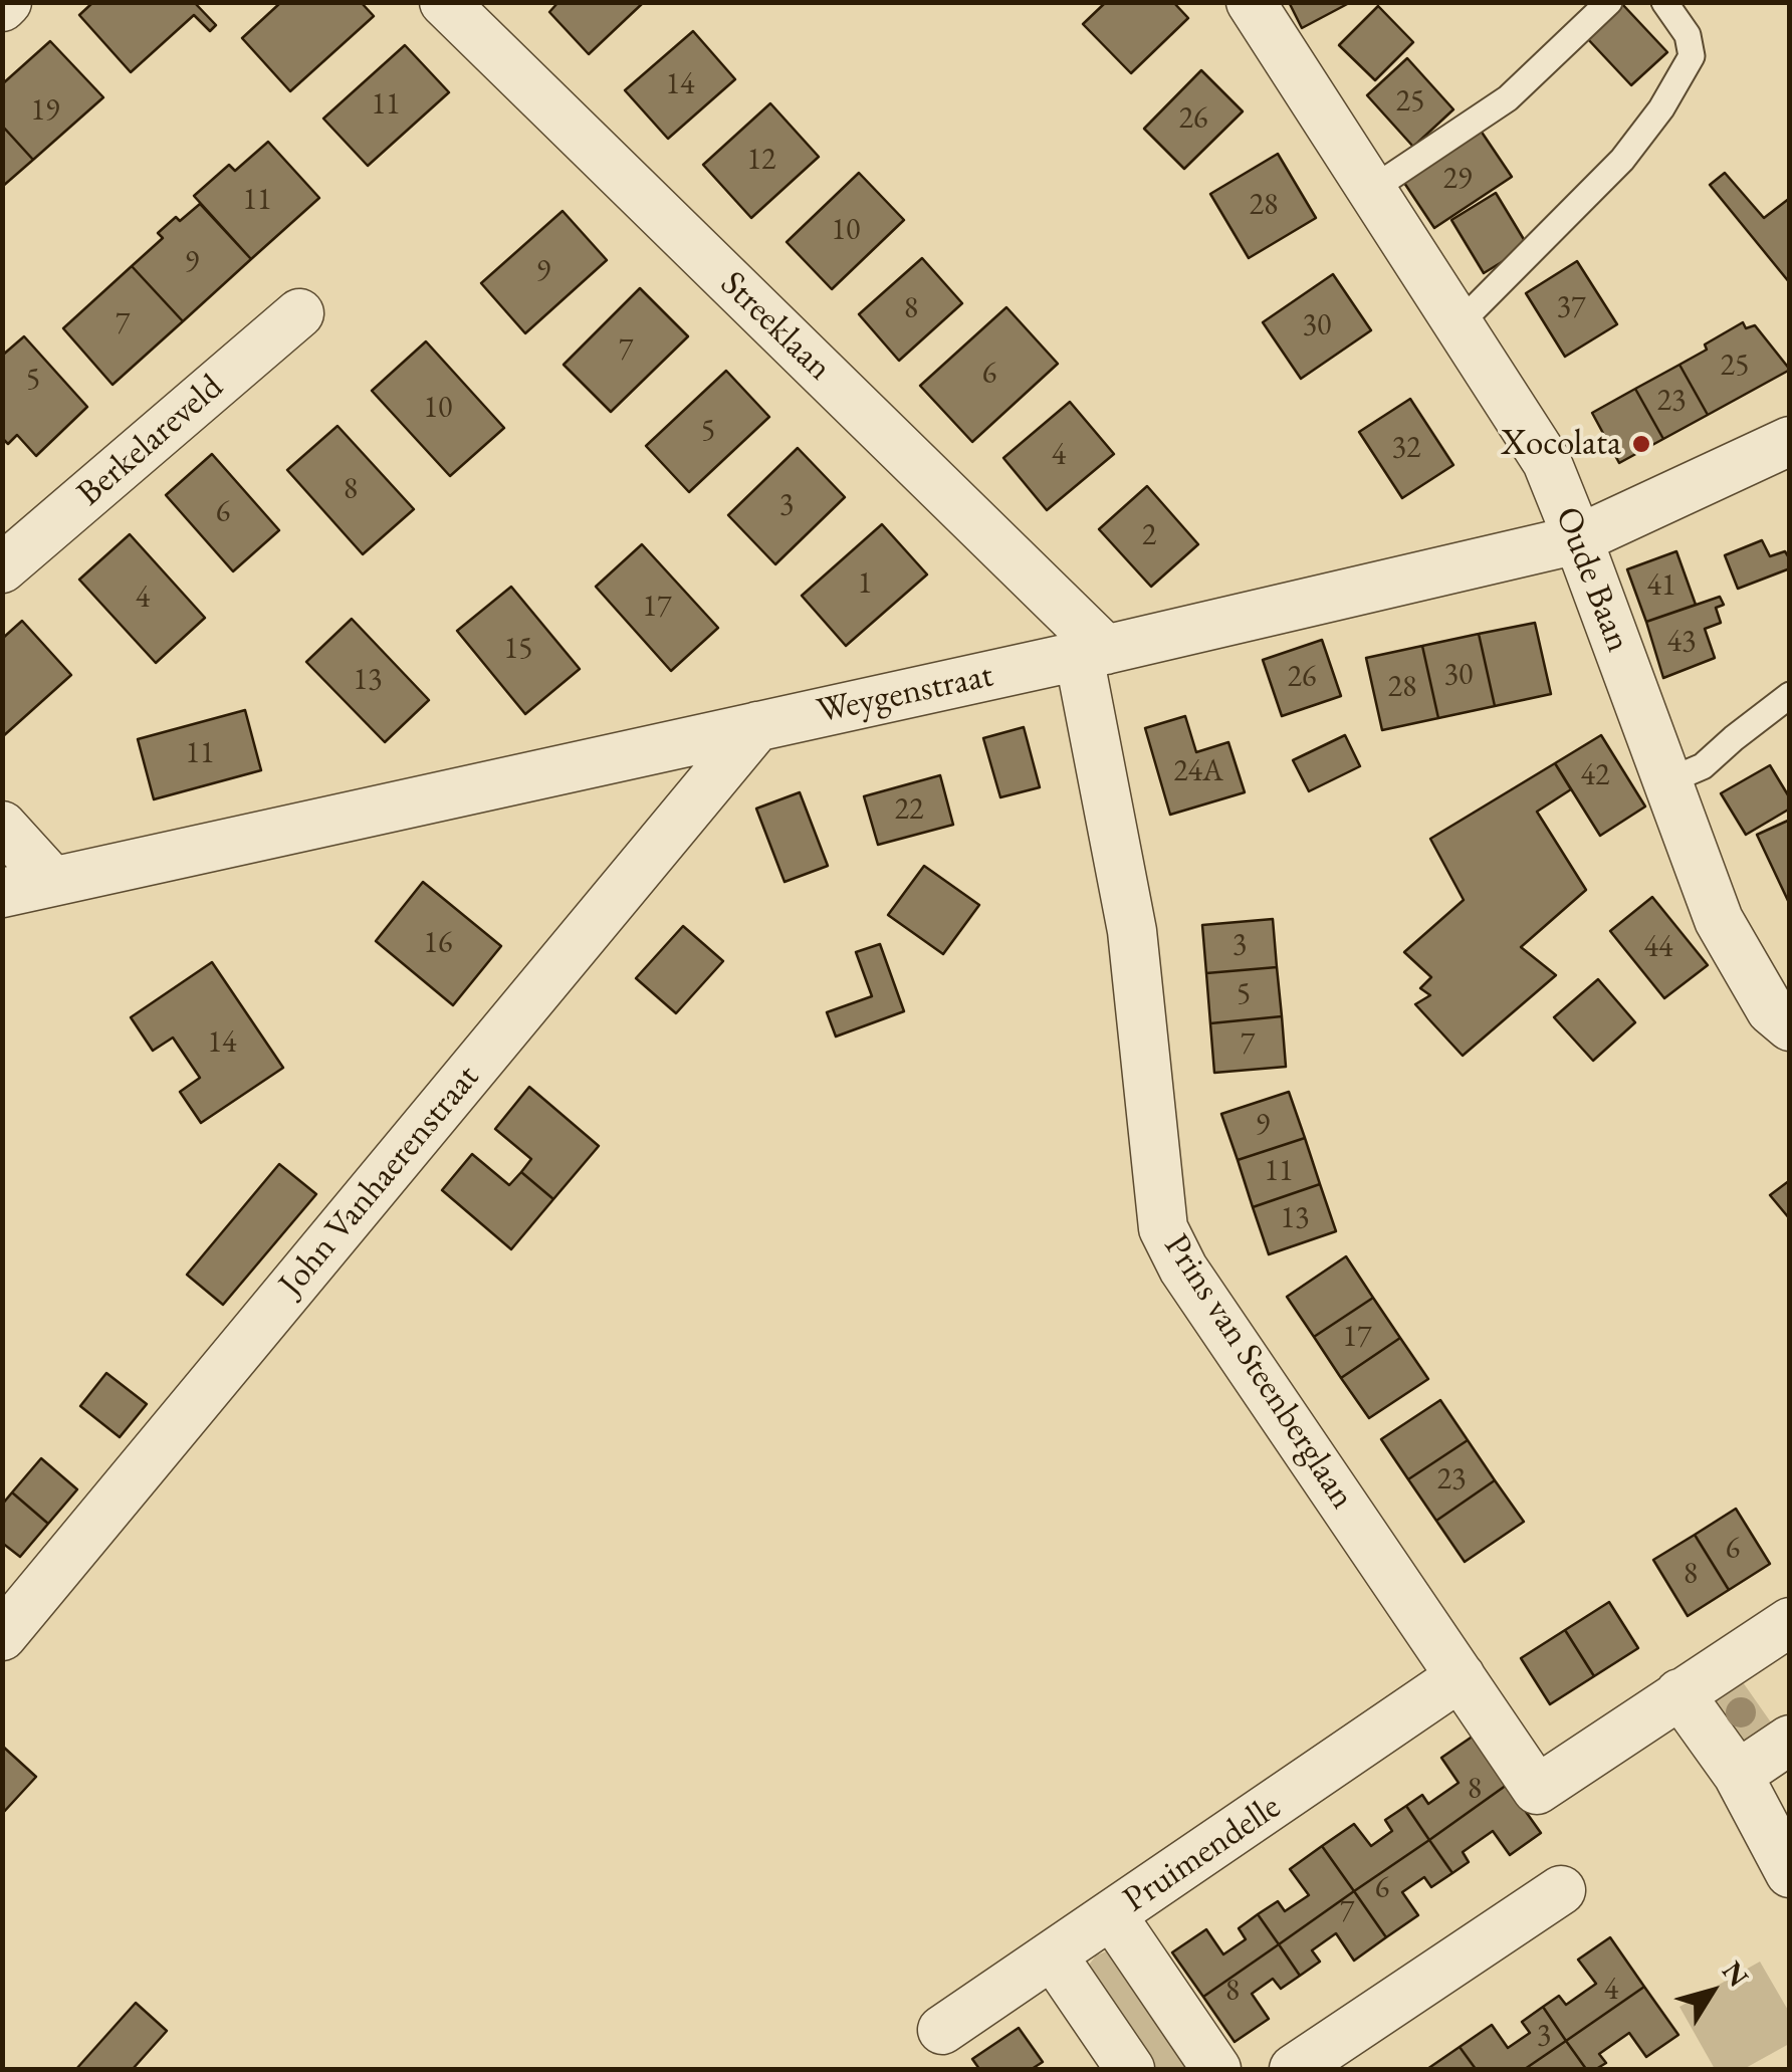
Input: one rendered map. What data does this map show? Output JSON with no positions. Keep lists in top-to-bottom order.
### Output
{
  "streets": {
    "street": [
      "Streeklaan",
      "Berkelareveld",
      "Oude Baan",
      "Weygenstraat",
      "John Vanhaerenstraat",
      "Prins van Steenberglaan",
      "Pruimendelle"
    ]
  },
  "crossings": [
    ["Streeklaan", "Weygenstraat"],
    ["Streeklaan", "Prins van Steenberglaan"],
    ["Oude Baan", "Weygenstraat"],
    ["Weygenstraat", "John Vanhaerenstraat"],
    ["Weygenstraat", "Prins van Steenberglaan"],
    ["Prins van Steenberglaan", "Pruimendelle"]
  ],
  "places": ["Xocolata"],
  "house_numbers": [
    "14",
    "25",
    "11",
    "19",
    "26",
    "12",
    "29",
    "11",
    "28",
    "10",
    "9",
    "9",
    "37",
    "8",
    "7",
    "30",
    "7",
    "25",
    "6",
    "5",
    "23",
    "10",
    "5",
    "32",
    "4",
    "8",
    "3",
    "6",
    "2",
    "1",
    "41",
    "4",
    "17",
    "43",
    "15",
    "30",
    "26",
    "13",
    "28",
    "11",
    "24A",
    "42",
    "22",
    "16",
    "3",
    "44",
    "5",
    "14",
    "7",
    "9",
    "11",
    "13",
    "17",
    "23",
    "6",
    "8",
    "8",
    "6",
    "7",
    "4",
    "8",
    "3"
  ],
  "north": "top right"
}
